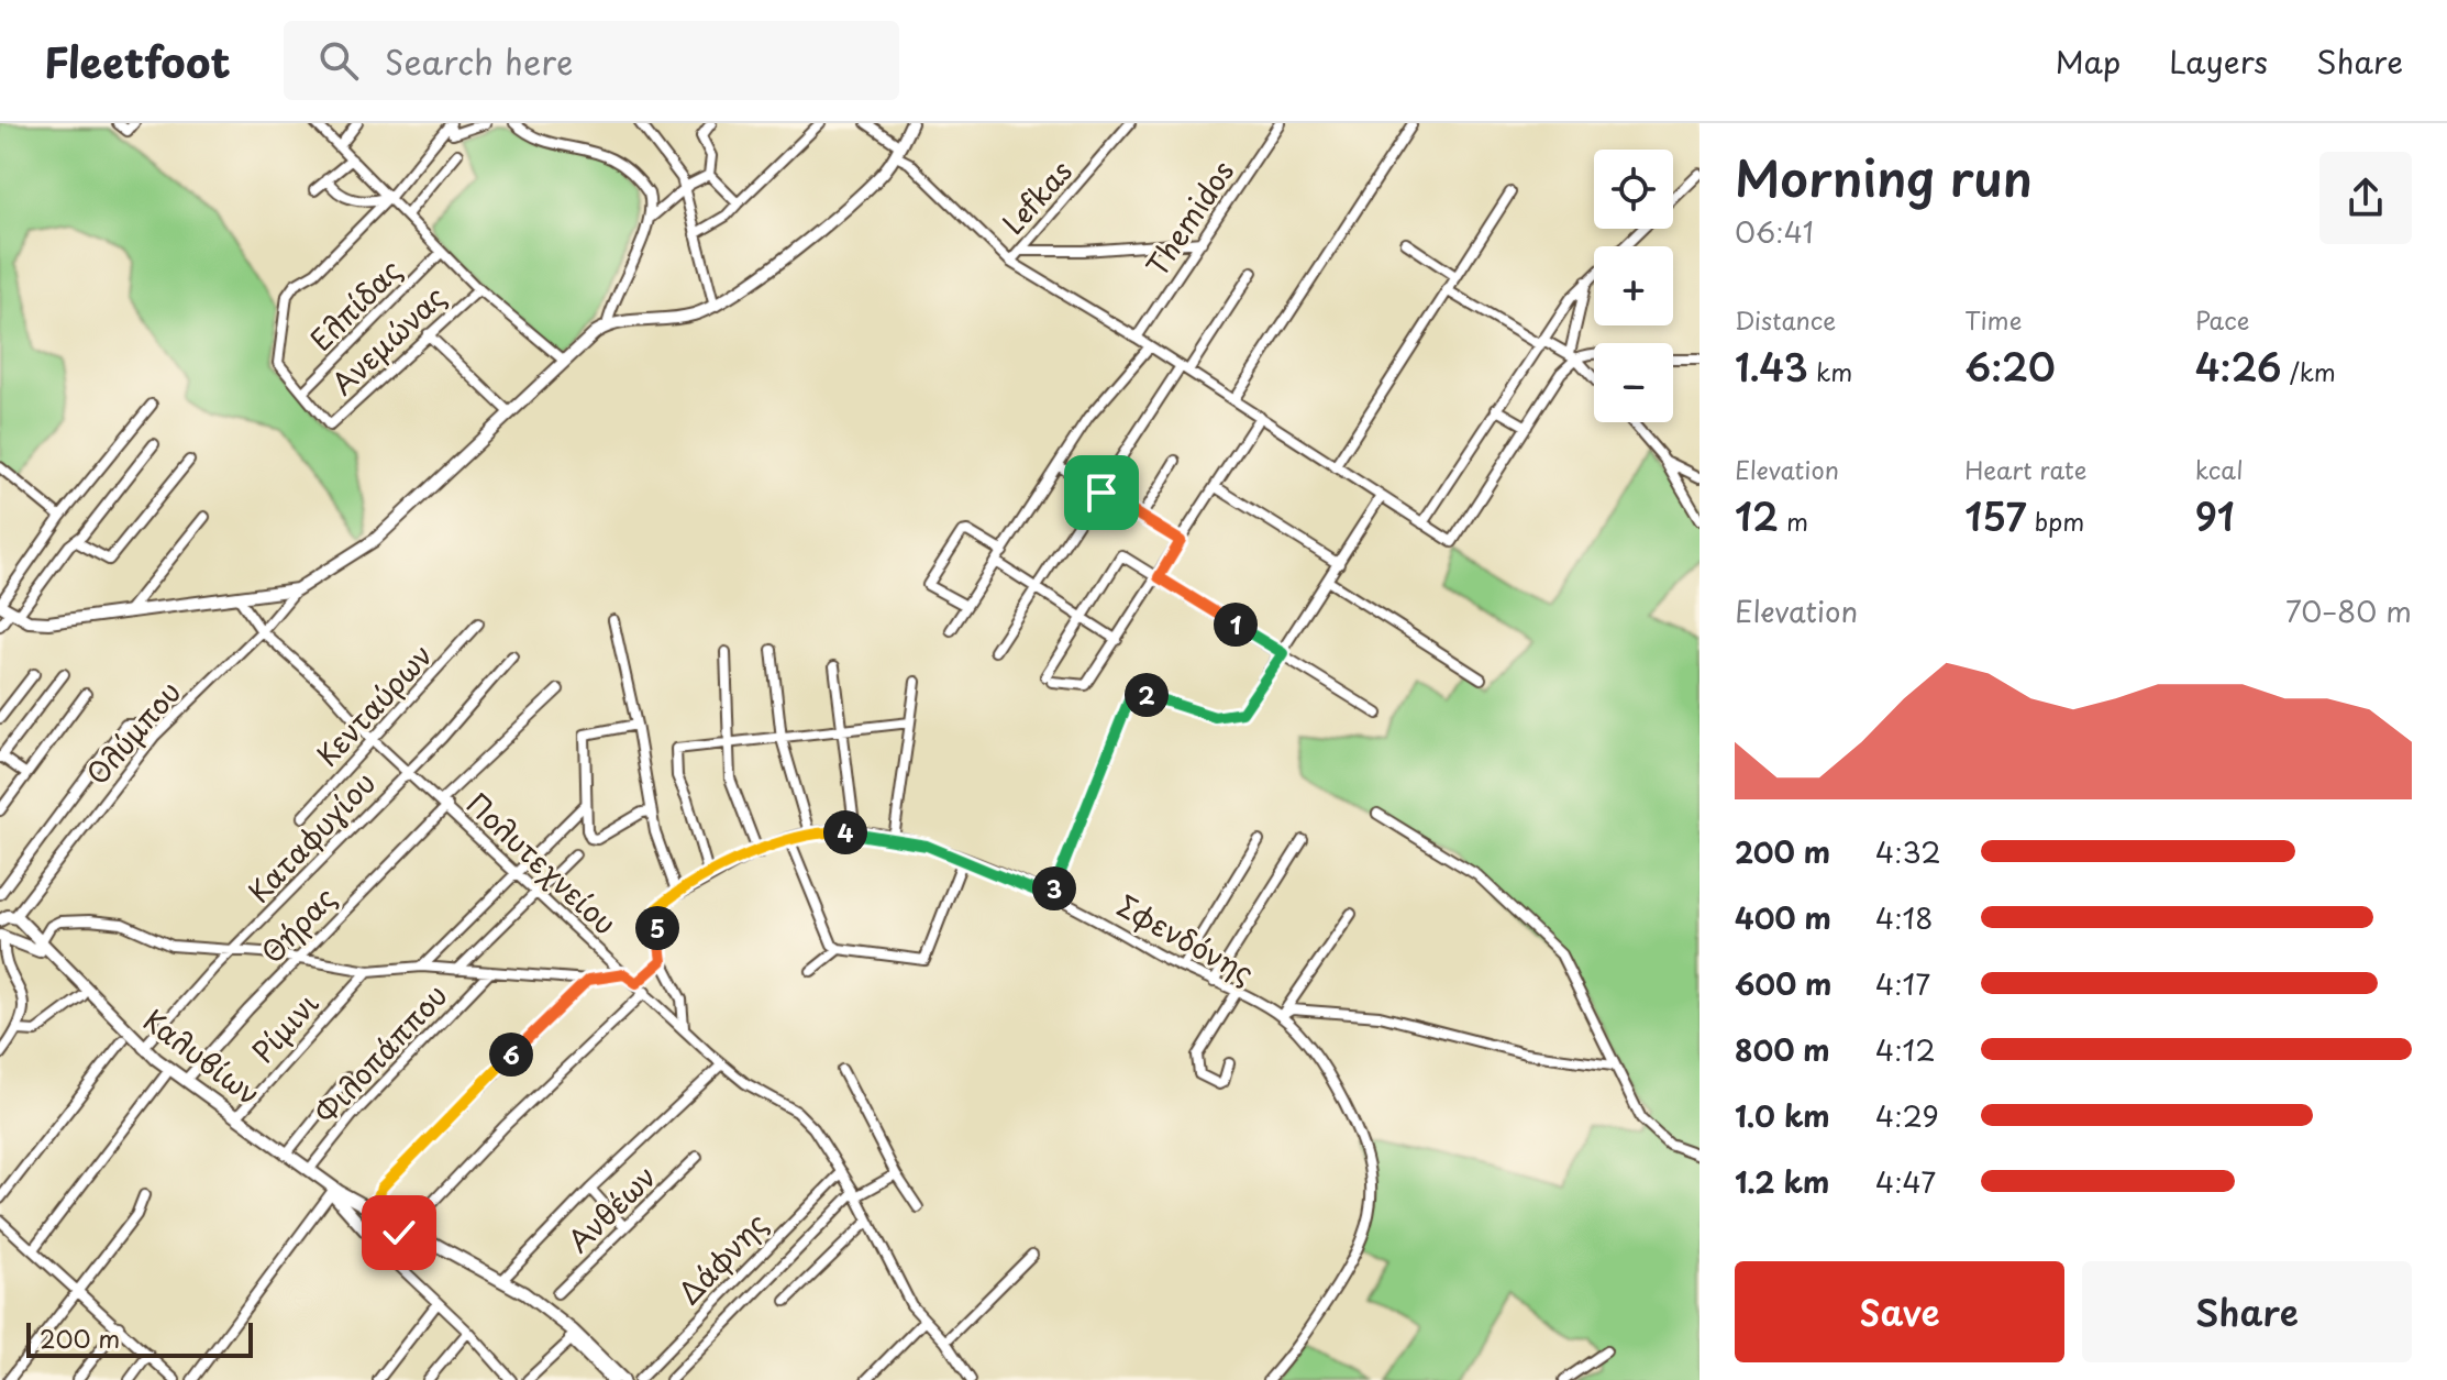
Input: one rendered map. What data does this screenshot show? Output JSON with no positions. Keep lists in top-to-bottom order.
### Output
{
  "streets": {
    "main road": ["Καλυβίων"],
    "street": [
      "Lefkas",
      "Themidos",
      "Ελπίδας",
      "Ανεμώνας",
      "Κενταύρων",
      "Ολύμπου",
      "Καταφυγίου",
      "Πολυτεχνείου",
      "Θήρας",
      "Σφενδόνης",
      "Ρίμινι",
      "Φιλοπάππου",
      "Ανθέων",
      "Δάφνης"
    ]
  },
  "crossings": [
    ["Ελπίδας", "Ανεμώνας"],
    ["Κενταύρων", "Πολυτεχνείου"],
    ["Ολύμπου", "Πολυτεχνείου"],
    ["Ολύμπου", "Καλυβίων"],
    ["Καταφυγίου", "Πολυτεχνείου"],
    ["Καταφυγίου", "Καλυβίων"],
    ["Πολυτεχνείου", "Θήρας"],
    ["Πολυτεχνείου", "Δάφνης"],
    ["Θήρας", "Καλυβίων"],
    ["Ρίμινι", "Καλυβίων"],
    ["Φιλοπάππου", "Καλυβίων"]
  ],
  "scale_bar": "200 m",
  "page": {
    "header": "Fleetfoot",
    "search": "Search here",
    "nav": ["Map", "Layers", "Share"],
    "heading": ["Morning run", "06:41"],
    "map_buttons": ["+", "−"],
    "stats": [
      ["Distance", "1.43 km"],
      ["Time", "6:20"],
      ["Pace", "4:26 /km"],
      ["Elevation", "12 m"],
      ["Heart rate", "157 bpm"],
      ["kcal", "91"]
    ],
    "chart": ["Elevation", "70–80 m"],
    "pins": [
      "1",
      "2",
      "4",
      "3",
      "5",
      "6"
    ],
    "list": [
      {
        "name": "200 m",
        "note": "4:32"
      },
      {
        "name": "400 m",
        "note": "4:18"
      },
      {
        "name": "600 m",
        "note": "4:17"
      },
      {
        "name": "800 m",
        "note": "4:12"
      },
      {
        "name": "1.0 km",
        "note": "4:29"
      },
      {
        "name": "1.2 km",
        "note": "4:47"
      }
    ],
    "buttons": ["Save", "Share"],
    "scale": "200 m"
  }
}
